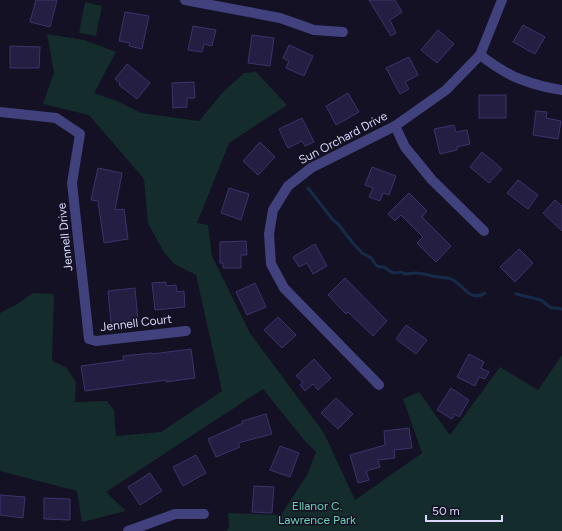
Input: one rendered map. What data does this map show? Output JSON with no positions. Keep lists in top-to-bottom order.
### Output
{
  "streets": {
    "street": ["Sun Orchard Drive", "Jennell Drive", "Jennell Court"]
  },
  "crossings": [
    ["Jennell Drive", "Jennell Court"]
  ],
  "parks": ["Ellanor C. Lawrence Park"],
  "scale_bar": "50 m"
}
